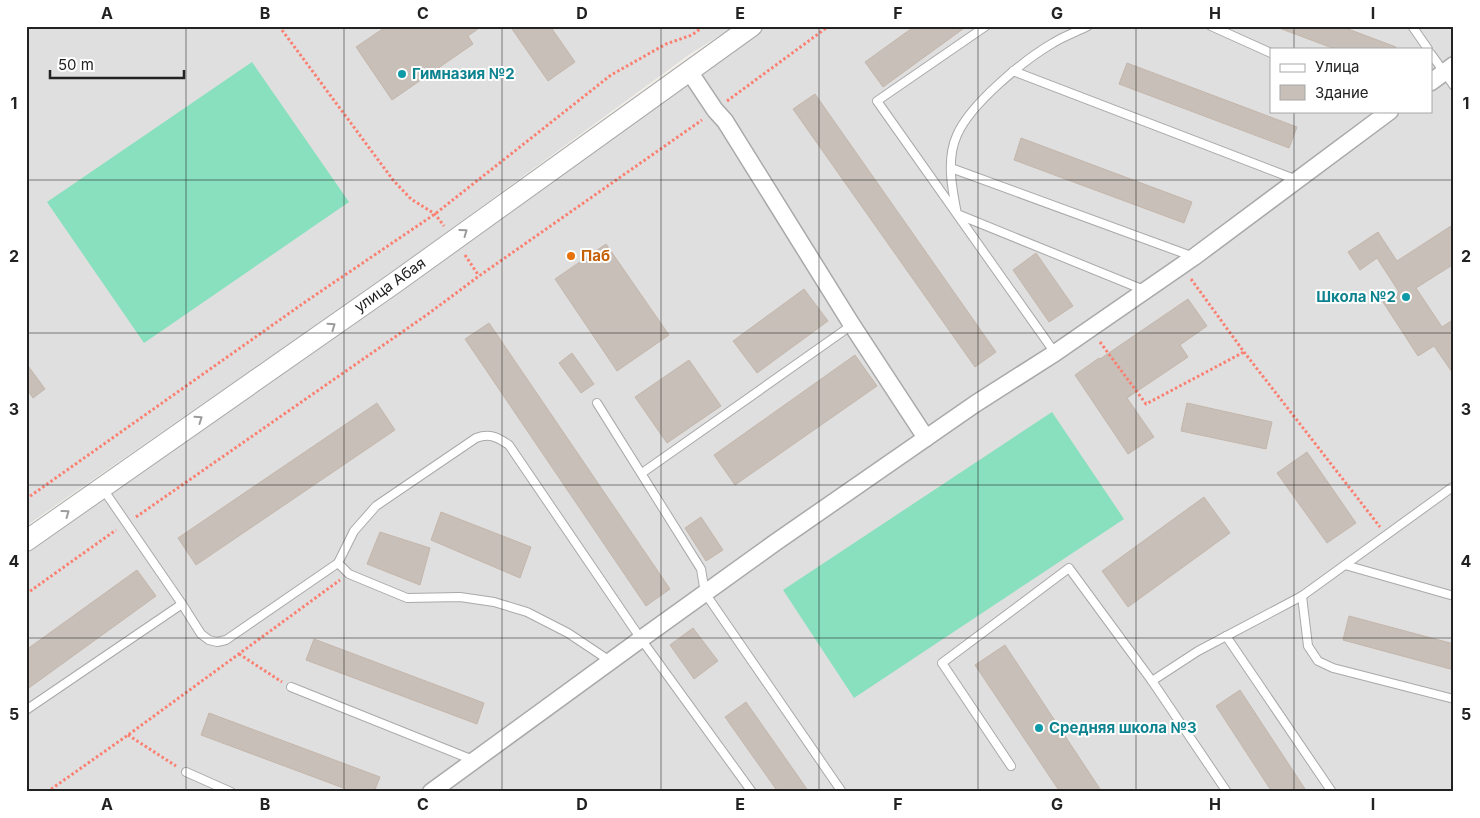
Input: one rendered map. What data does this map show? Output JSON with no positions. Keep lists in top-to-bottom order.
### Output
{
  "streets": {
    "street": ["улица Абая"]
  },
  "one_way": ["улица Абая"],
  "places": [
    "Гимназия №2",
    "Паб",
    "Школа №2",
    "Средняя школа №3"
  ],
  "legend": ["Улица", "Здание"],
  "scale_bar": "50 m",
  "grid": {
    "columns": [
      "A",
      "B",
      "C",
      "D",
      "E",
      "F",
      "G",
      "H",
      "I"
    ],
    "rows": [
      "1",
      "2",
      "3",
      "4",
      "5"
    ]
  }
}
